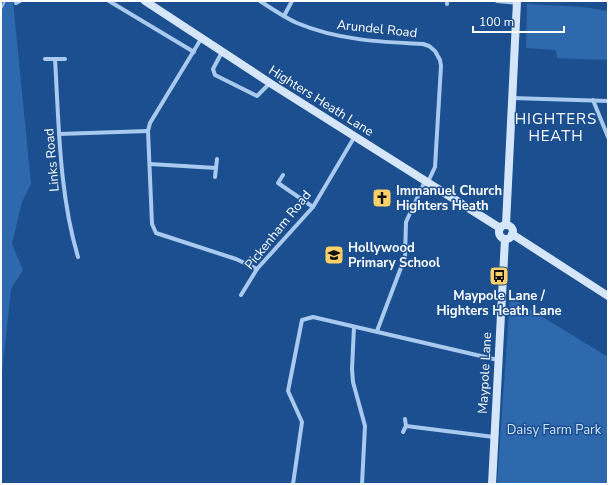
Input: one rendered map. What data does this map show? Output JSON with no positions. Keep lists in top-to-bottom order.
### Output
{
  "streets": {
    "street": [
      "Arundel Road",
      "Highters Heath Lane",
      "Links Road",
      "Pickenham Road",
      "Maypole Lane"
    ]
  },
  "crossings": [
    ["Arundel Road", "Highters Heath Lane"],
    ["Highters Heath Lane", "Pickenham Road"]
  ],
  "districts": ["HIGHTERS HEATH"],
  "parks": ["Daisy Farm Park"],
  "places": {
    "church": ["Immanuel Church Highters Heath"],
    "school or university": ["Hollywood Primary School"],
    "bus stop": ["Maypole Lane / Highters Heath Lane"]
  },
  "scale_bar": "100 m"
}
